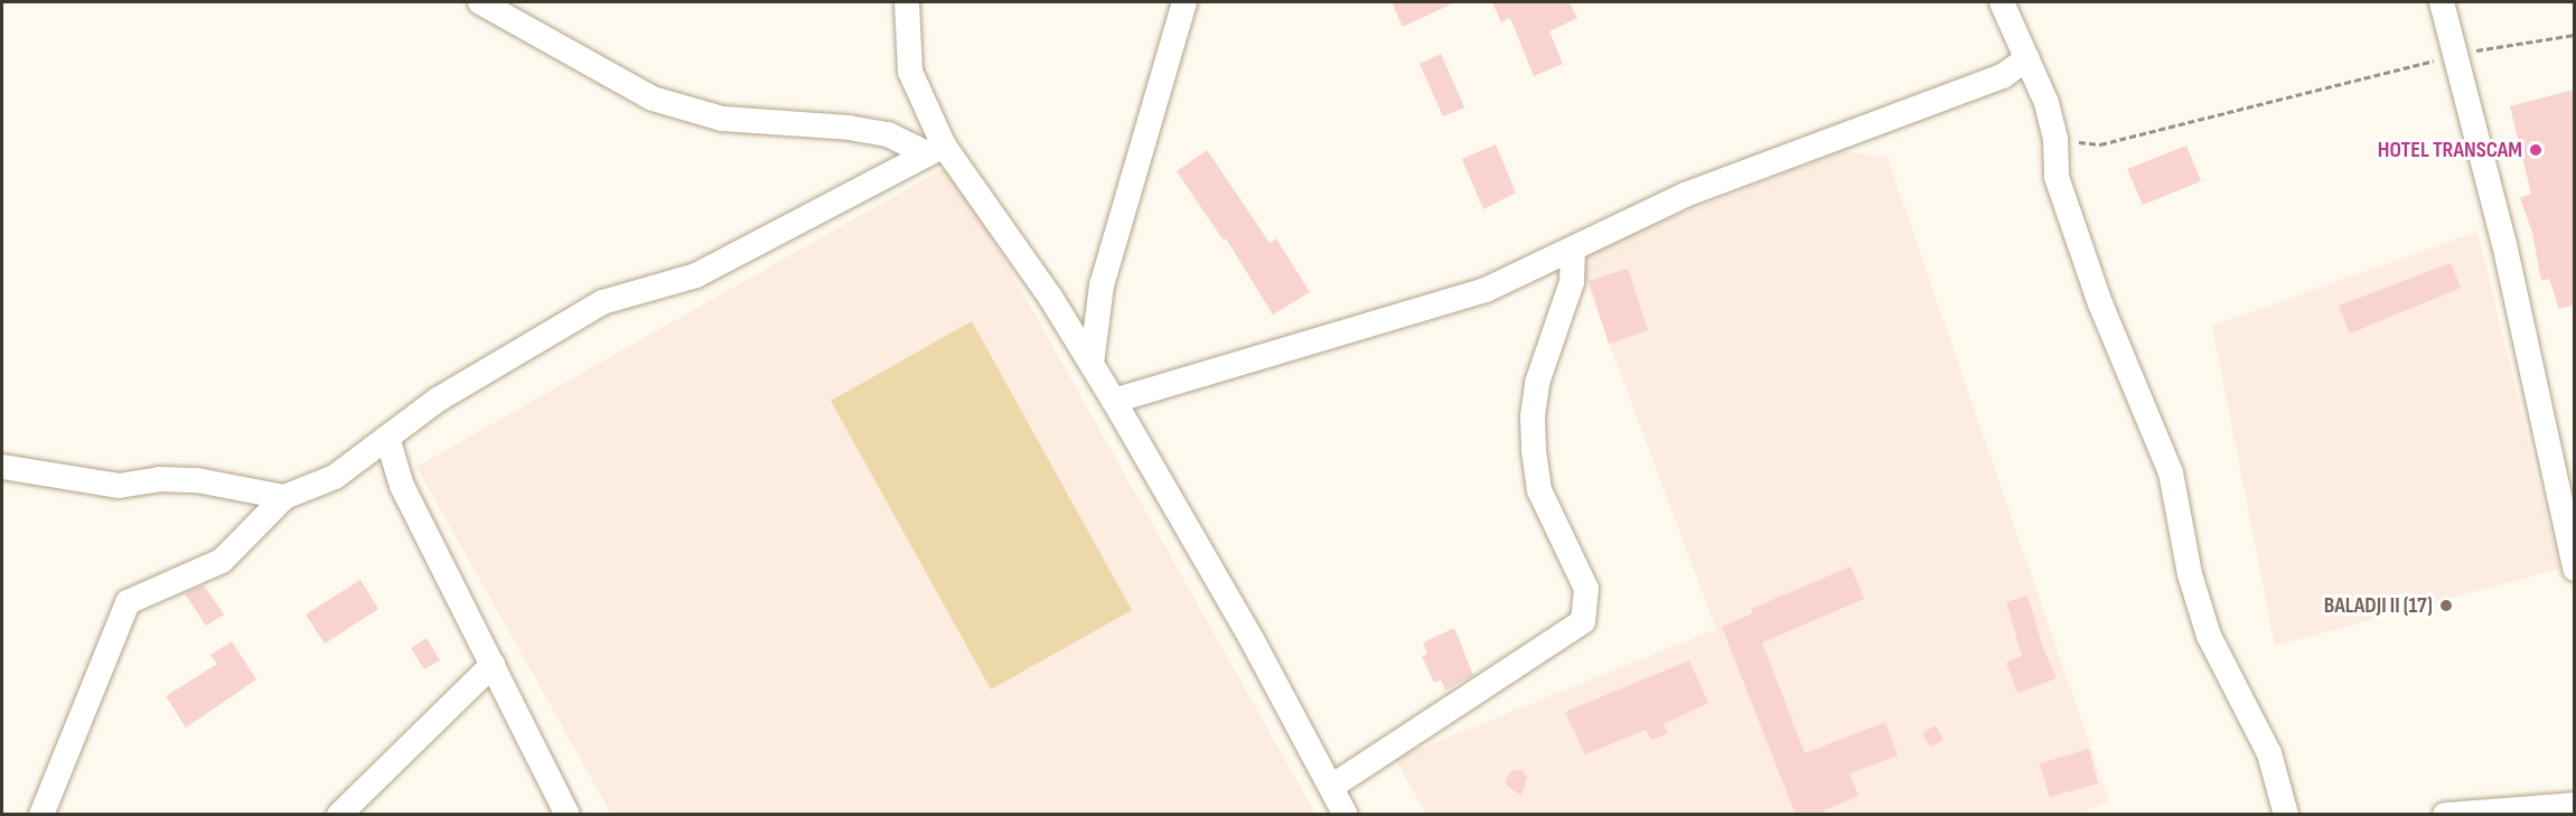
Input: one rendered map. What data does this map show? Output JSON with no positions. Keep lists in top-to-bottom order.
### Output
{
  "places": ["HOTEL TRANSCAM", "BALADJI II (17)"]
}
